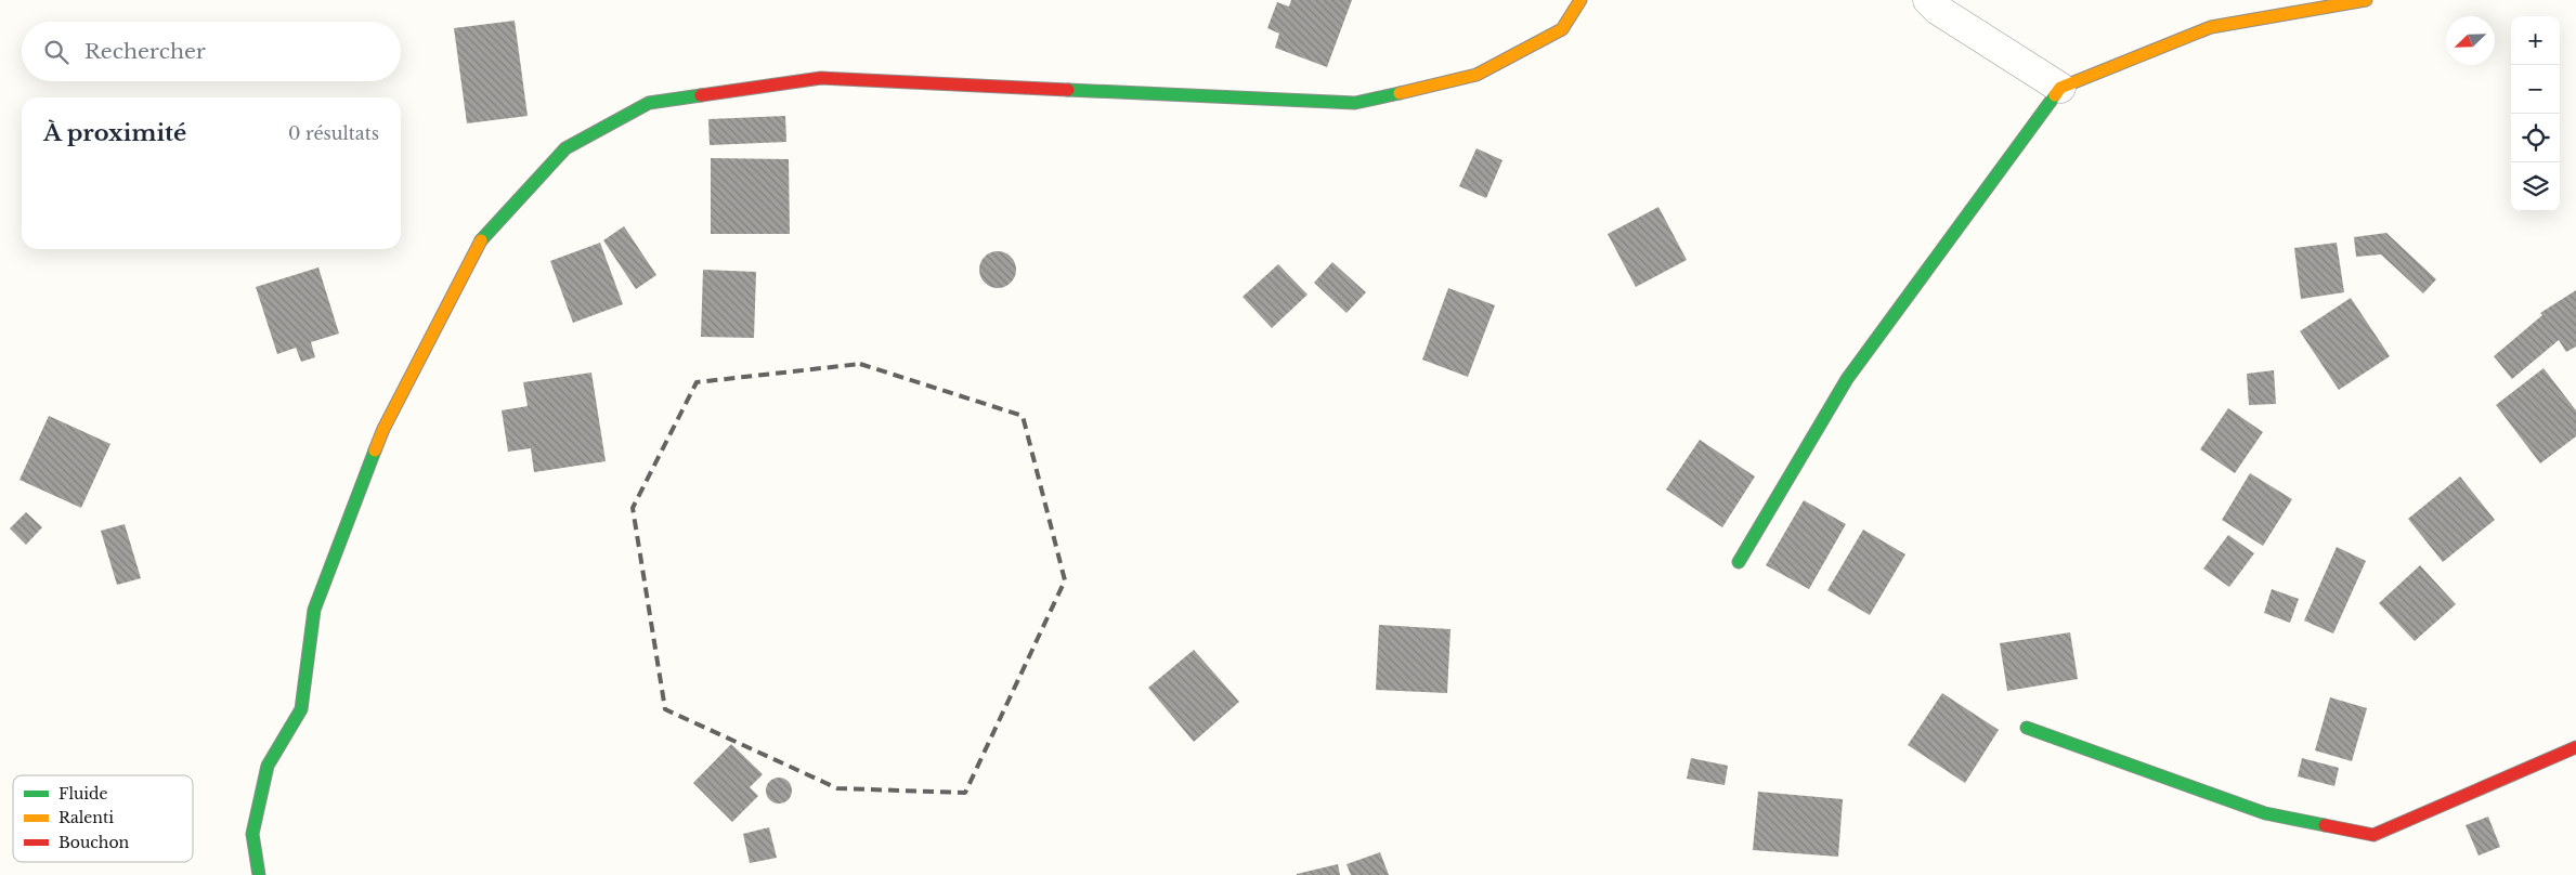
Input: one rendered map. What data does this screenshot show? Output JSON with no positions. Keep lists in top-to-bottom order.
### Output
{
  "legend": ["Fluide", "Ralenti", "Bouchon"],
  "north": "bottom left",
  "page": {
    "map_buttons": ["+", "−"],
    "search": "Rechercher",
    "heading": ["À proximité", "0 résultats"]
  }
}
